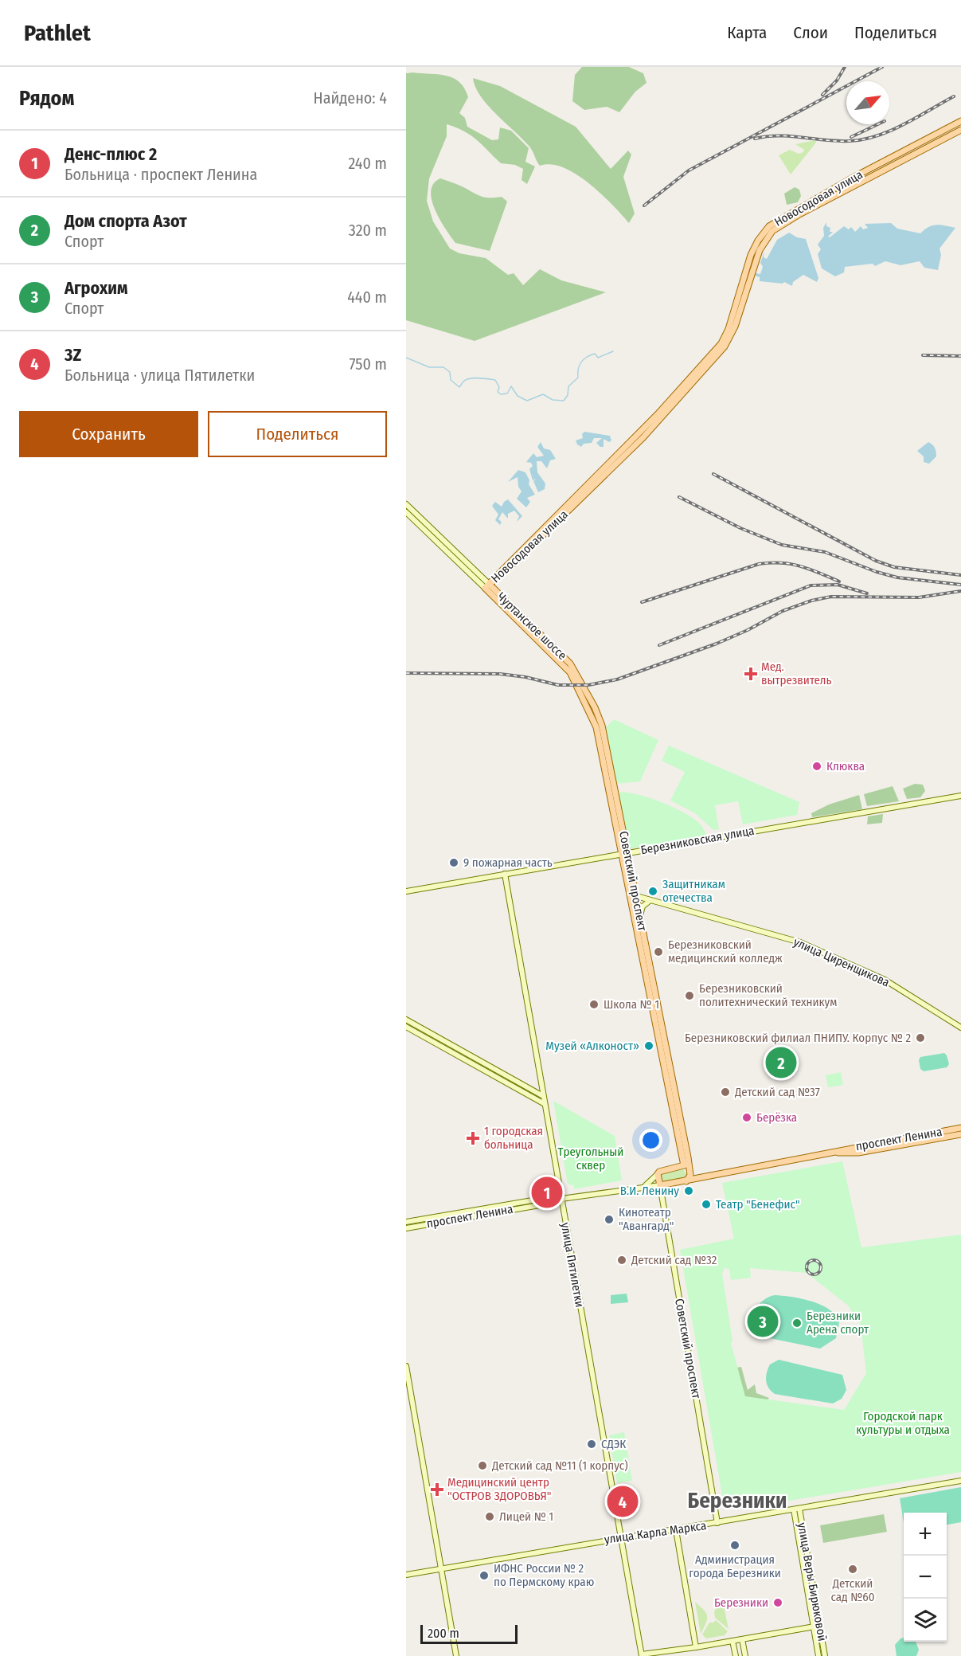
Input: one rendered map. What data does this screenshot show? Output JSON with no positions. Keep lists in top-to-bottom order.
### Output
{
  "streets": {
    "main road": [
      "Новосодовая улица",
      "Чуртанское шоссе",
      "Березниковская улица",
      "Советский проспект",
      "улица Циренщикова",
      "проспект Ленина",
      "улица Пятилетки",
      "улица Карла Маркса",
      "улица Веры Бирюковой"
    ]
  },
  "crossings": [
    ["Новосодовая улица", "Чуртанское шоссе"],
    ["Чуртанское шоссе", "Советский проспект"],
    ["Березниковская улица", "Советский проспект"],
    ["Березниковская улица", "улица Пятилетки"],
    ["Советский проспект", "улица Циренщикова"],
    ["Советский проспект", "проспект Ленина"],
    ["Советский проспект", "улица Карла Маркса"],
    ["проспект Ленина", "улица Пятилетки"],
    ["улица Пятилетки", "улица Карла Маркса"],
    ["улица Карла Маркса", "улица Веры Бирюковой"]
  ],
  "districts": ["Березники"],
  "parks": ["Треугольный сквер", "Городской парк культуры и отдыха"],
  "places": {
    "health": ["Мед. вытрезвитель", "1 городская больница", "Медицинский центр \"ОСТРОВ ЗДОРОВЬЯ\""],
    "other": [
      "Клюква",
      "9 пожарная часть",
      "Защитникам отечества",
      "Березниковский медицинский колледж",
      "Березниковский политехнический техникум",
      "Школа № 1",
      "Березниковский филиал ПНИПУ. Корпус № 2",
      "Музей «Алконост»",
      "Детский сад №37",
      "Берёзка",
      "В.И. Ленину",
      "Театр \"Бенефис\"",
      "Кинотеатр \"Авангард\"",
      "Детский сад №32",
      "Березники Арена спорт",
      "СДЭК",
      "Детский сад №11 (1 корпус)",
      "Лицей № 1",
      "Администрация города Березники",
      "Детский сад №60",
      "ИФНС России № 2 по Пермскому краю",
      "Березники"
    ]
  },
  "scale_bar": "200 m",
  "north": "top right",
  "page": {
    "header": "Pathlet",
    "nav": ["Карта", "Слои", "Поделиться"],
    "heading": ["Рядом", "Найдено: 4"],
    "list": [
      {
        "mark": "1",
        "name": "Денс-плюс 2",
        "note": "Больница · проспект Ленина",
        "value": "240 m"
      },
      {
        "mark": "2",
        "name": "Дом спорта Азот",
        "note": "Спорт",
        "value": "320 m"
      },
      {
        "mark": "3",
        "name": "Агрохим",
        "note": "Спорт",
        "value": "440 m"
      },
      {
        "mark": "4",
        "name": "3Z",
        "note": "Больница · улица Пятилетки",
        "value": "750 m"
      }
    ],
    "buttons": ["Сохранить", "Поделиться"],
    "pins": [
      "2",
      "1",
      "3",
      "4"
    ],
    "map_buttons": ["+", "−"],
    "scale": "200 m"
  }
}
